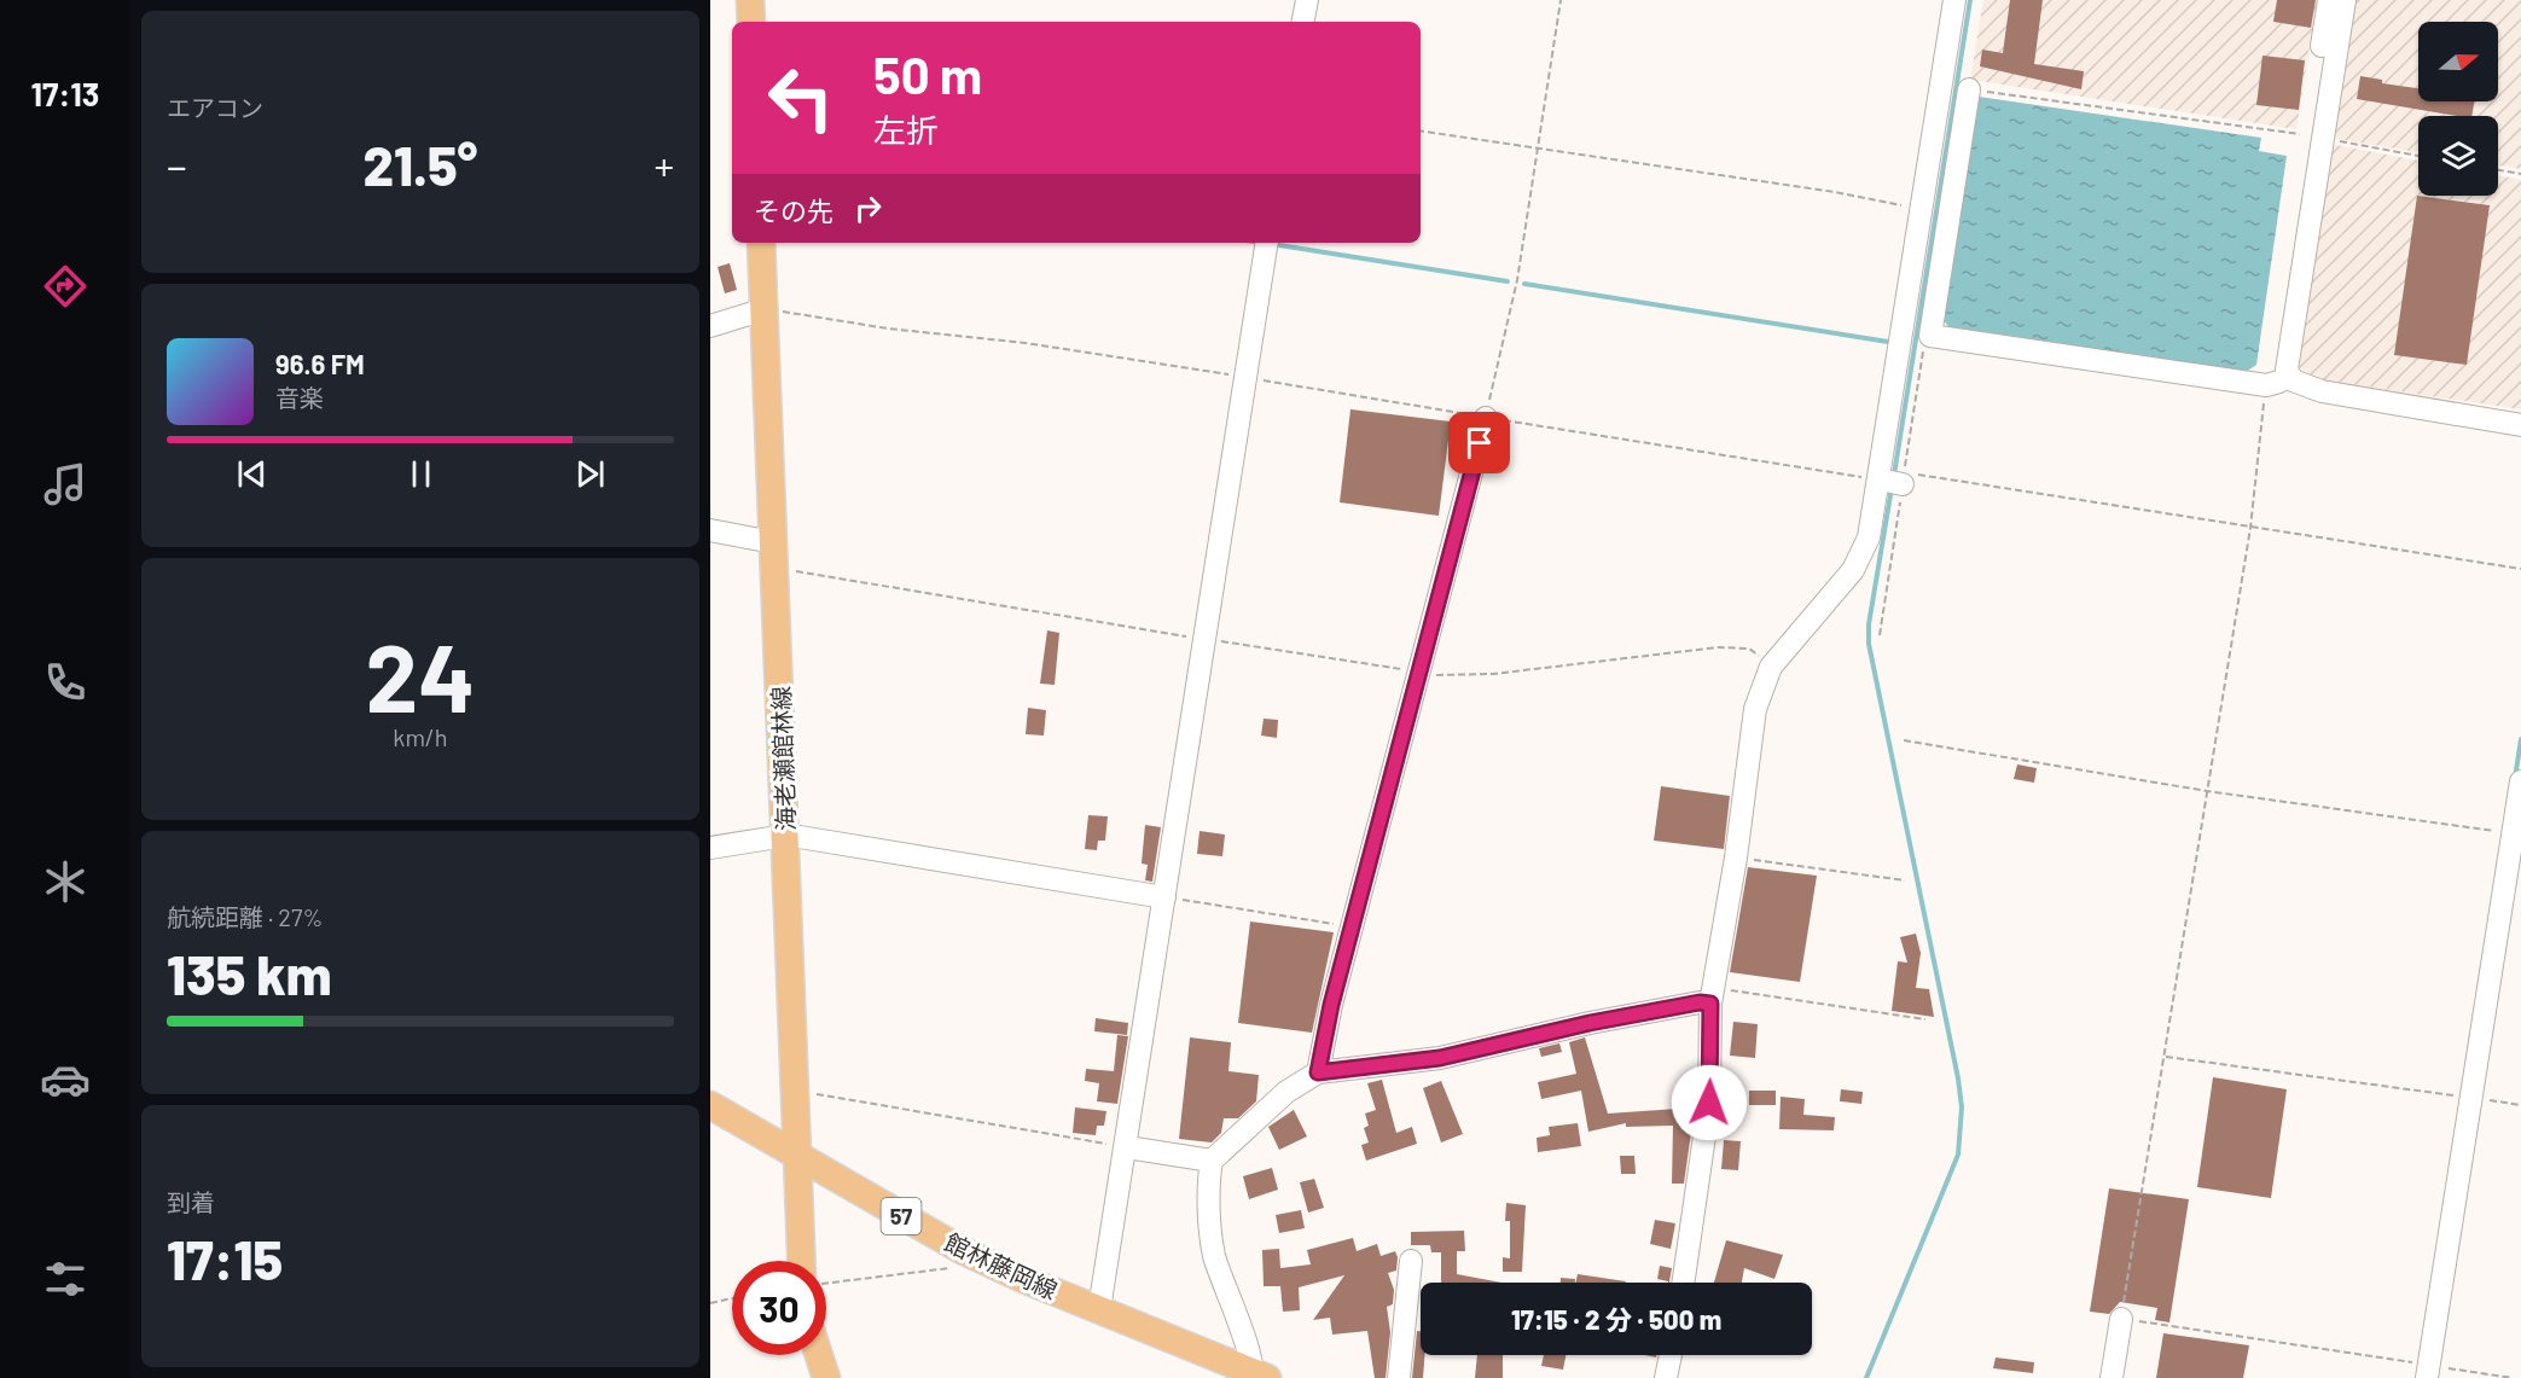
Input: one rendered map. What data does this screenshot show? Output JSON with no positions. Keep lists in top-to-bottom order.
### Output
{
  "streets": {
    "main road": ["海老瀬館林線", "57", "館林藤岡線"]
  },
  "crossings": [
    ["海老瀬館林線", "館林藤岡線"]
  ],
  "north": "right",
  "page": {
    "tabs": "17:13",
    "tile": [
      "エアコン",
      ["24", "km/h"],
      ["航続距離 · 27%", "135 km"],
      ["到着", "17:15"]
    ],
    "turn": ["50 m", "左折"],
    "heat": ["−", "21.5°", "+"],
    "then": "その先",
    "song": ["96.6 FM", "音楽"],
    "limit": "30",
    "trip": "17:15 · 2 分 · 500 m"
  }
}
